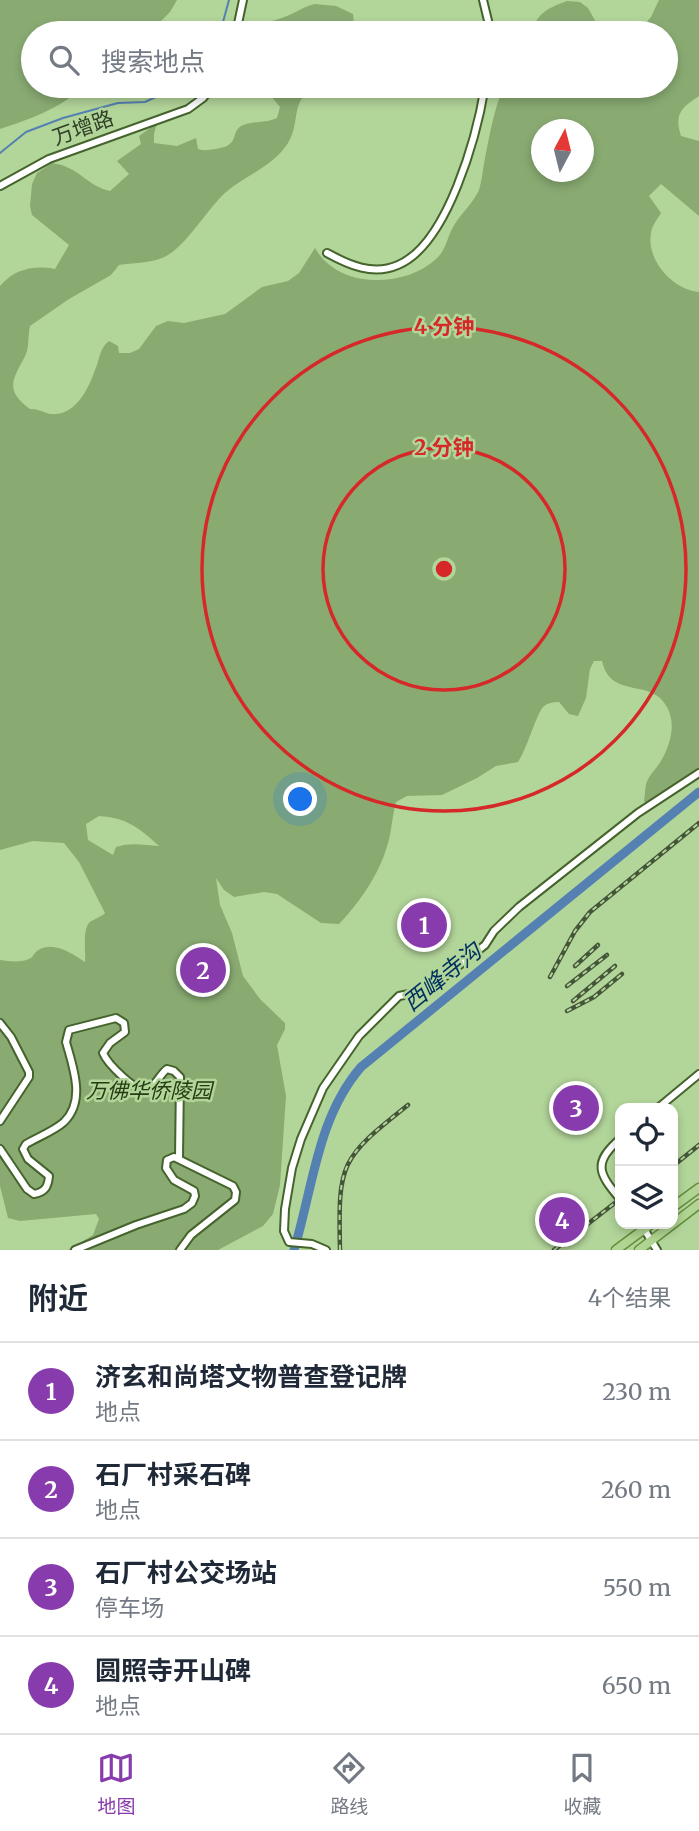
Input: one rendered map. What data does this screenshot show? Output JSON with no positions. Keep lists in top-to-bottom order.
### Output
{
  "streets": {
    "street": ["万增路"]
  },
  "water": ["西峰寺沟"],
  "parks": ["万佛华侨陵园"],
  "north": "top",
  "page": {
    "search": "搜索地点",
    "pins": [
      "1",
      "2",
      "3",
      "4"
    ],
    "heading": ["附近", "4个结果"],
    "list": [
      {
        "mark": "1",
        "name": "济玄和尚塔文物普查登记牌",
        "note": "地点",
        "value": "230 m"
      },
      {
        "mark": "2",
        "name": "石厂村采石碑",
        "note": "地点",
        "value": "260 m"
      },
      {
        "mark": "3",
        "name": "石厂村公交场站",
        "note": "停车场",
        "value": "550 m"
      },
      {
        "mark": "4",
        "name": "圆照寺开山碑",
        "note": "地点",
        "value": "650 m"
      }
    ],
    "nav": ["地图", "路线", "收藏"]
  },
  "rings": ["4 分钟", "2 分钟"]
}
